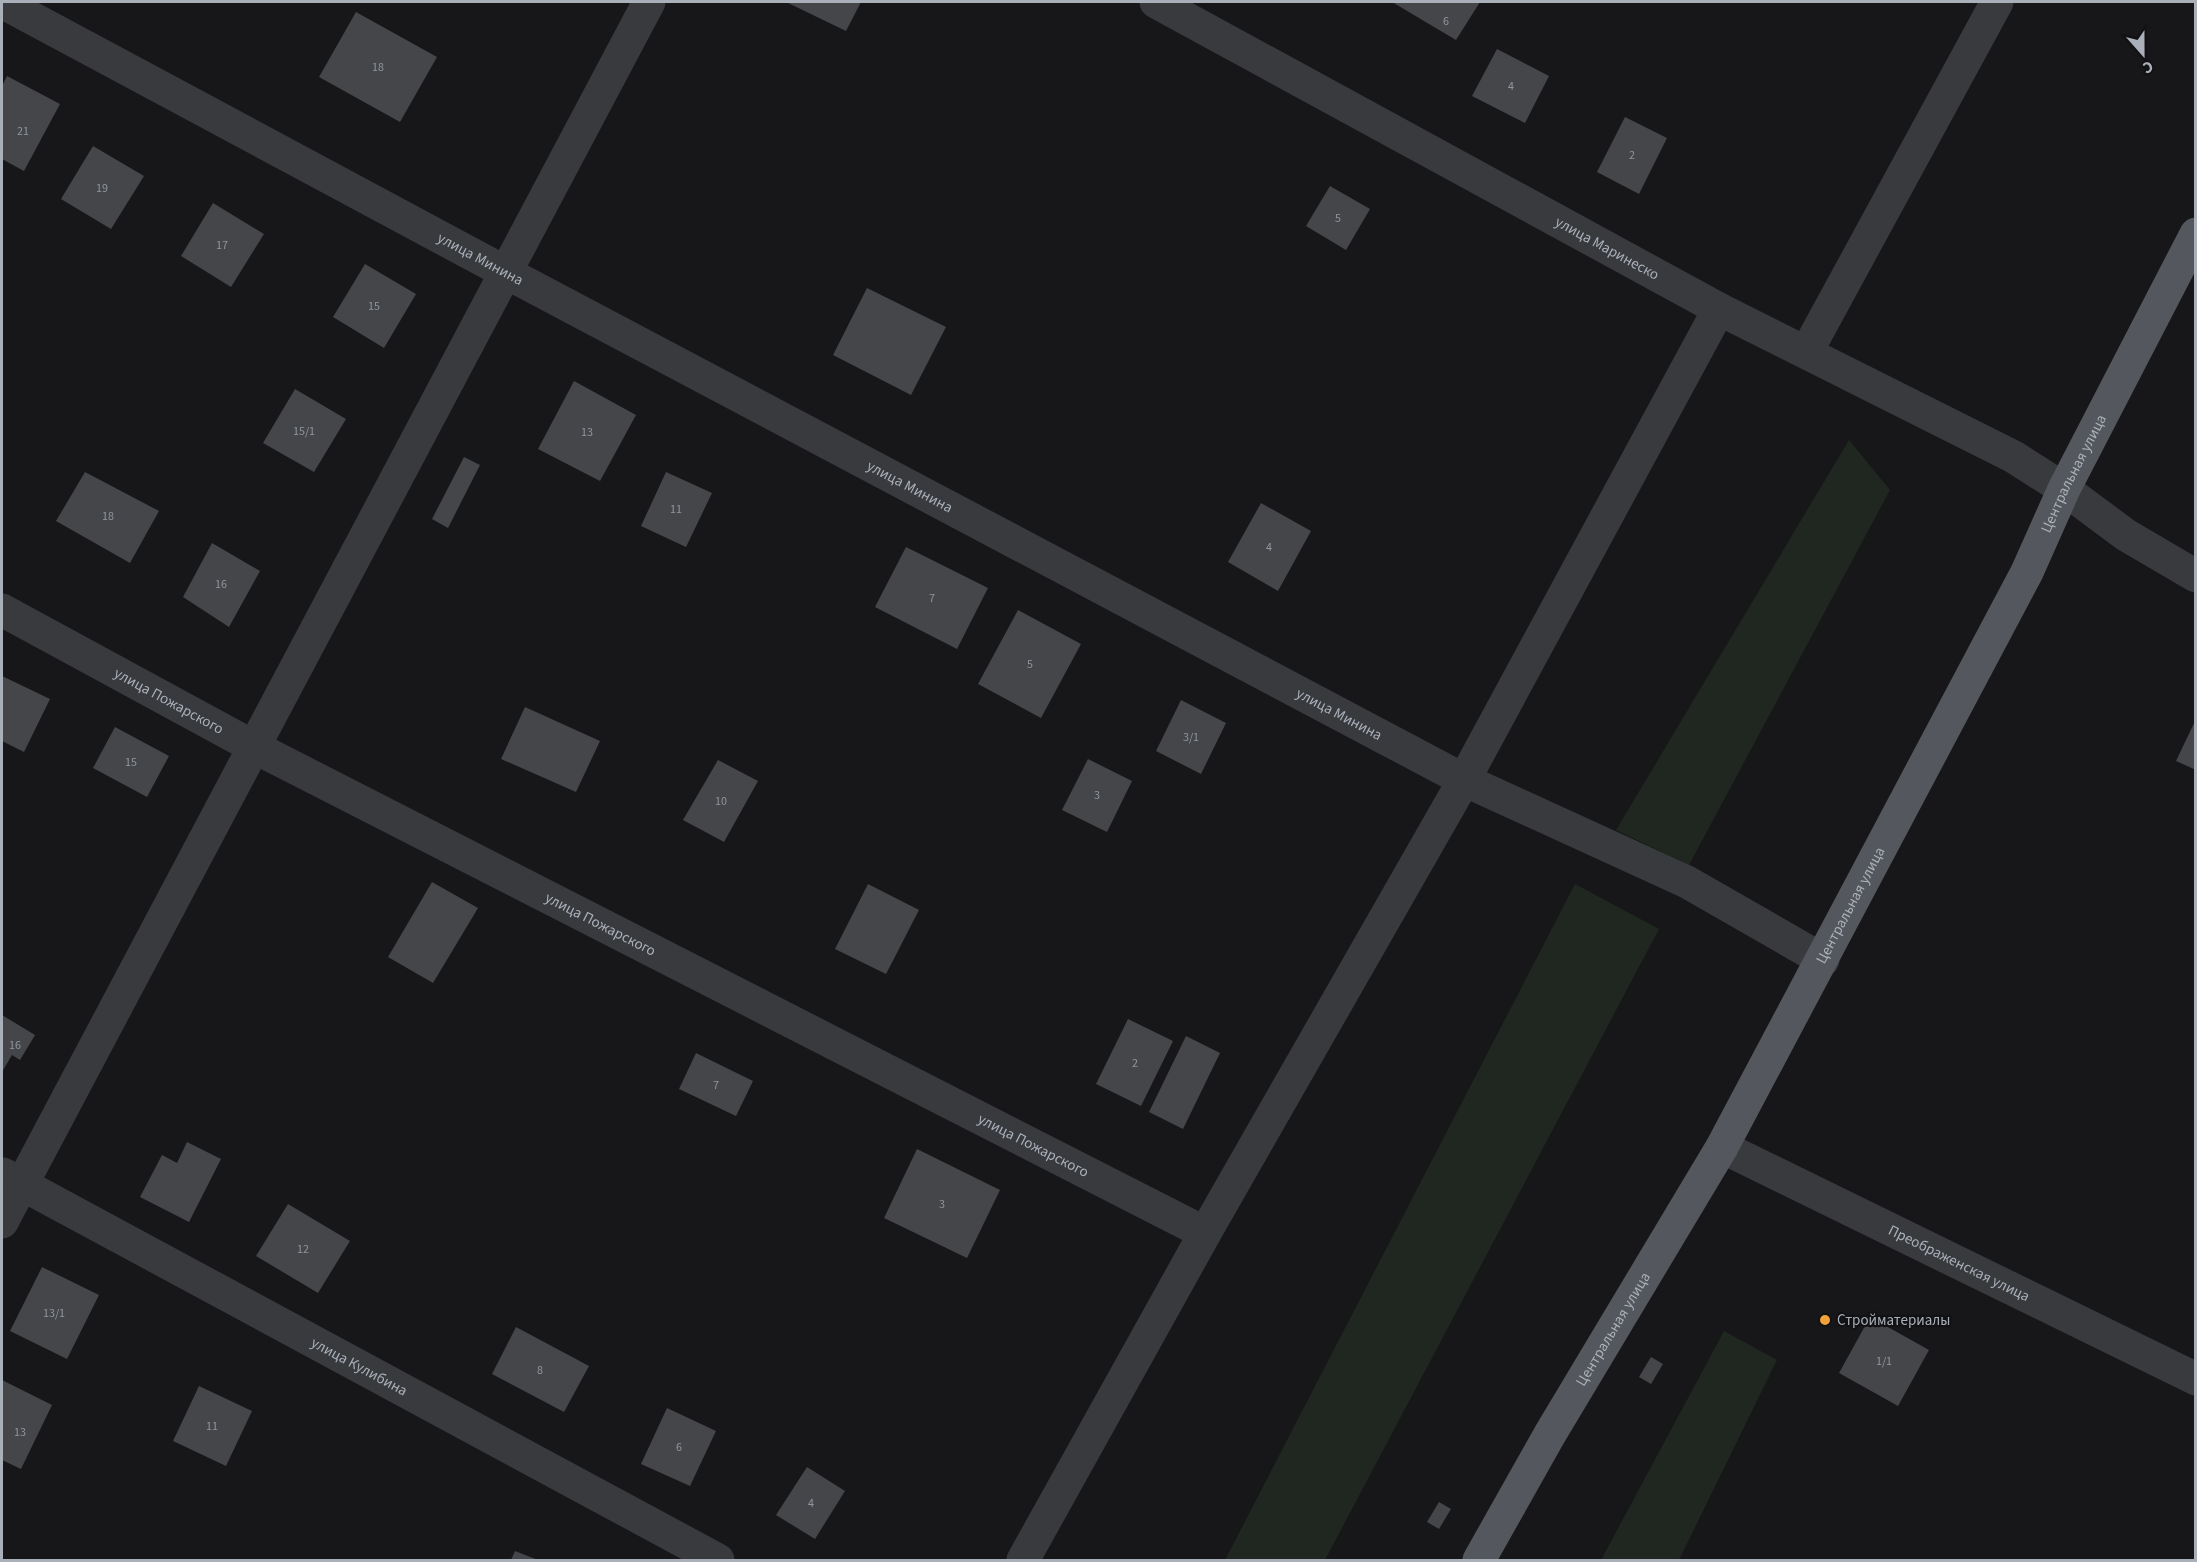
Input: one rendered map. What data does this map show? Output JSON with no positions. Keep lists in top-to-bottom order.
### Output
{
  "streets": {
    "main road": ["Центральная улица"],
    "street": [
      "улица Маринеско",
      "улица Минина",
      "улица Пожарского",
      "Преображенская улица",
      "улица Кулибина"
    ]
  },
  "crossings": [
    ["улица Маринеско", "Центральная улица"],
    ["улица Минина", "Центральная улица"],
    ["Центральная улица", "Преображенская улица"]
  ],
  "places": ["Стройматериалы"],
  "house_numbers": [
    "6",
    "18",
    "4",
    "21",
    "2",
    "19",
    "5",
    "17",
    "15",
    "15/1",
    "13",
    "11",
    "18",
    "4",
    "16",
    "7",
    "5",
    "3/1",
    "15",
    "3",
    "10",
    "16",
    "2",
    "7",
    "3",
    "12",
    "13/1",
    "1/1",
    "8",
    "11",
    "13",
    "6",
    "4"
  ],
  "north": "bottom"
}
